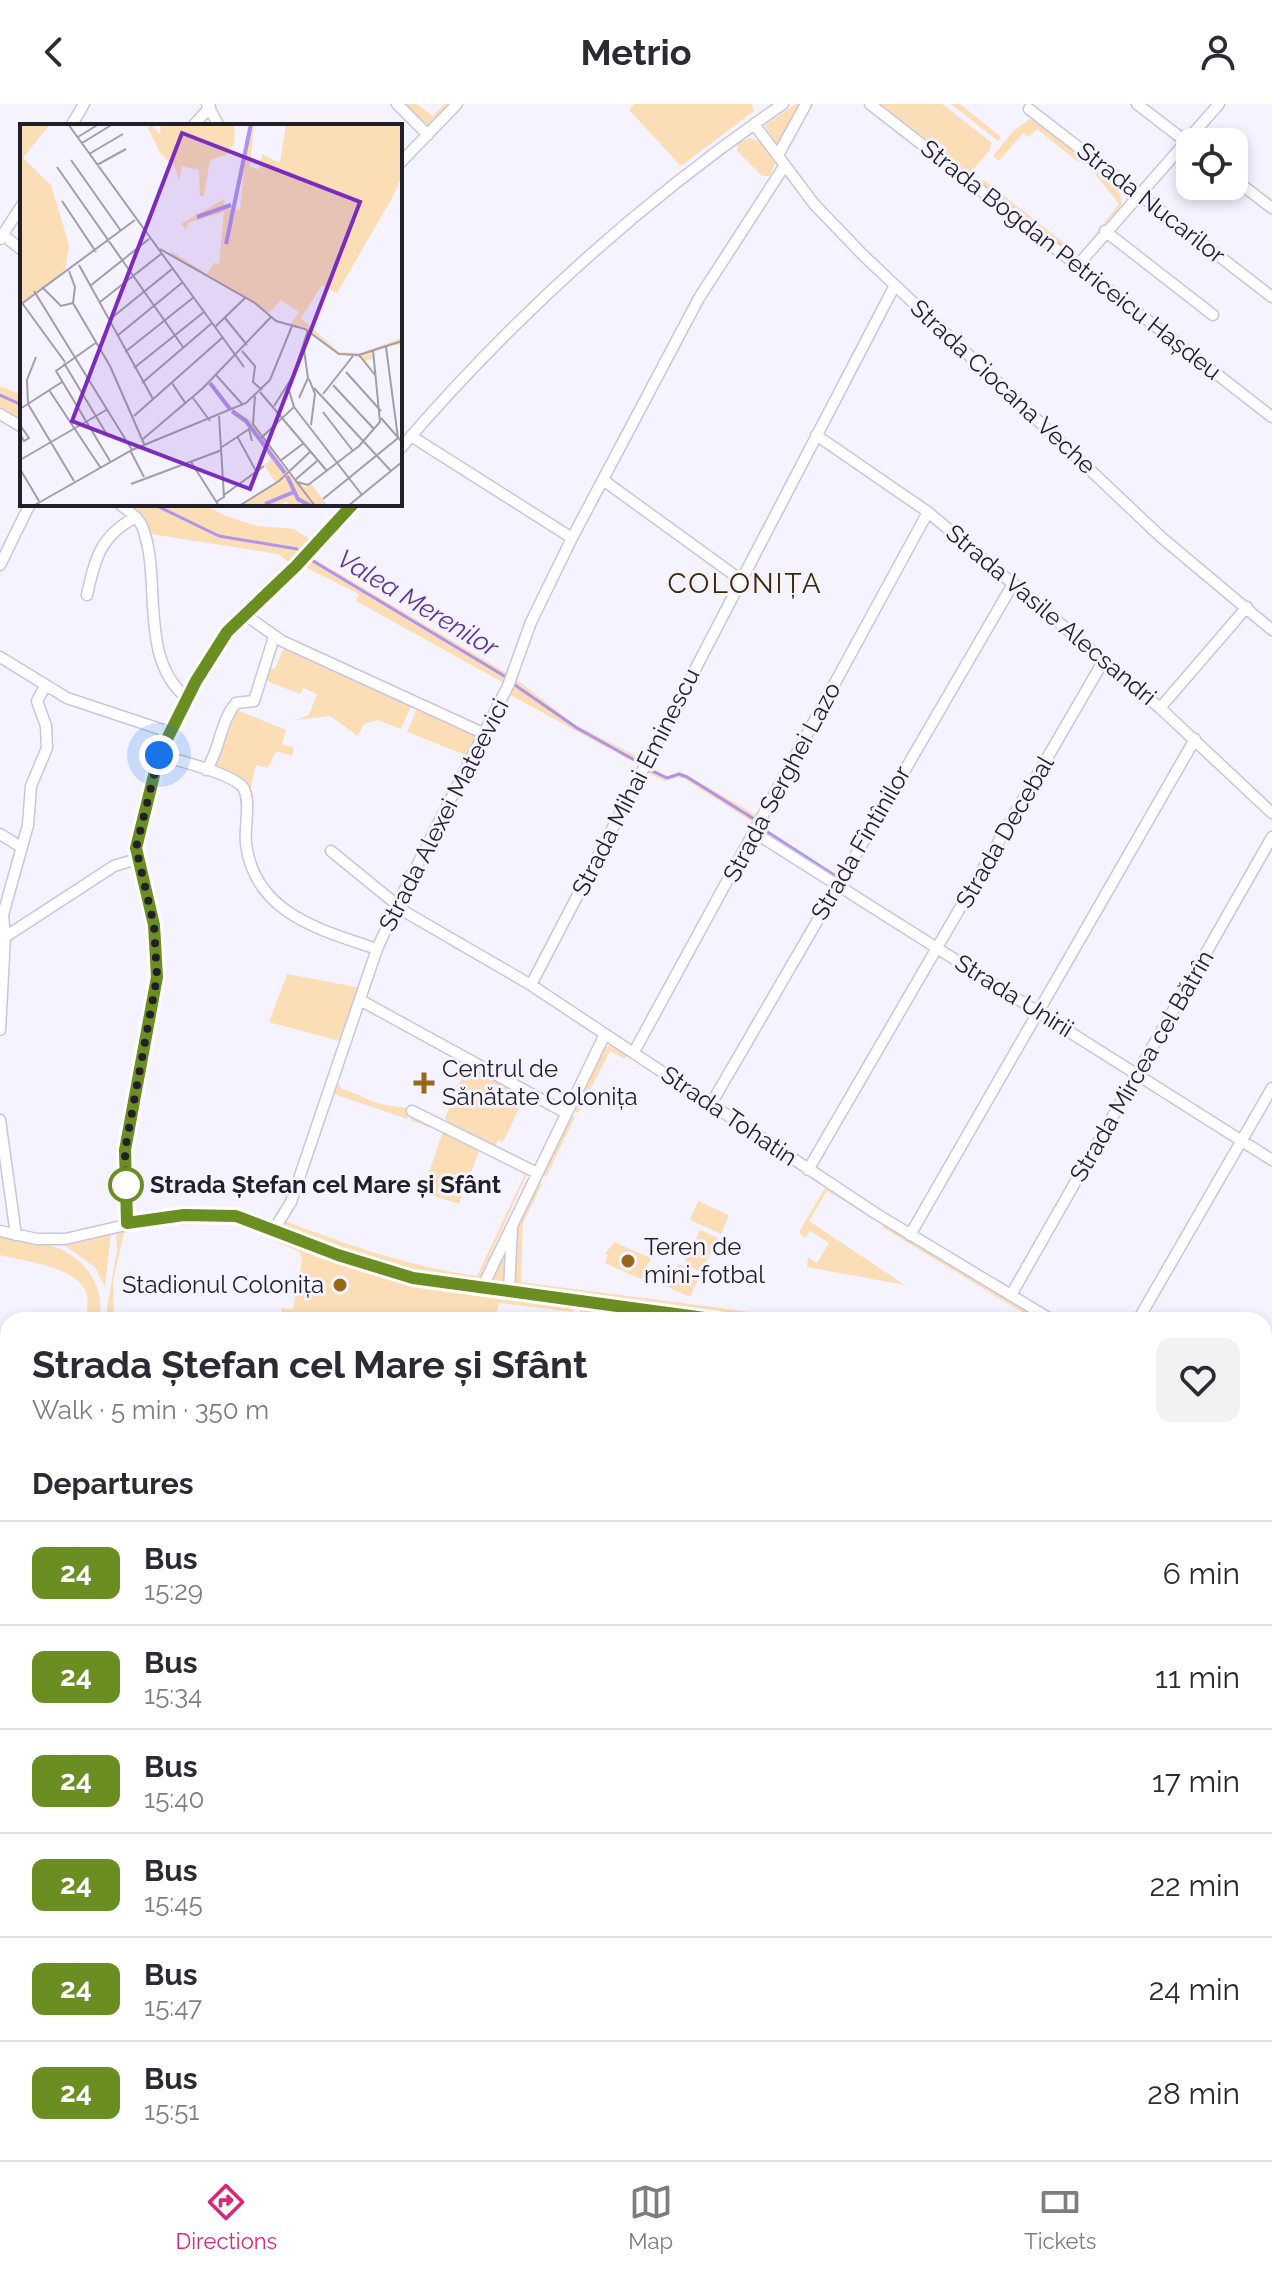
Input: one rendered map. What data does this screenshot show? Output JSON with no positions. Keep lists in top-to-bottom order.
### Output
{
  "streets": {
    "street": [
      "Strada Nucarilor",
      "Strada Bogdan Petriceicu Hașdeu",
      "Strada Ciocana Veche",
      "Strada Vasile Alecsandri",
      "Strada Mihai Eminescu",
      "Strada Serghei Lazo",
      "Strada Alexei Mateevici",
      "Strada Decebal",
      "Strada Fîntînilor",
      "Strada Unirii",
      "Strada Mircea cel Bătrîn",
      "Strada Tohatin"
    ]
  },
  "crossings": [
    ["Strada Ciocana Veche", "Strada Mihai Eminescu"],
    ["Strada Ciocana Veche", "Strada Alexei Mateevici"],
    ["Strada Vasile Alecsandri", "Strada Mihai Eminescu"],
    ["Strada Vasile Alecsandri", "Strada Serghei Lazo"],
    ["Strada Vasile Alecsandri", "Strada Decebal"],
    ["Strada Vasile Alecsandri", "Strada Fîntînilor"],
    ["Strada Mihai Eminescu", "Strada Tohatin"],
    ["Strada Serghei Lazo", "Strada Unirii"],
    ["Strada Serghei Lazo", "Strada Tohatin"],
    ["Strada Alexei Mateevici", "Strada Tohatin"],
    ["Strada Decebal", "Strada Unirii"],
    ["Strada Decebal", "Strada Tohatin"],
    ["Strada Fîntînilor", "Strada Unirii"],
    ["Strada Fîntînilor", "Strada Tohatin"],
    ["Strada Unirii", "Strada Mircea cel Bătrîn"],
    ["Strada Mircea cel Bătrîn", "Strada Tohatin"]
  ],
  "districts": ["COLONIȚA"],
  "water": ["Valea Merenilor"],
  "places": {
    "health": ["Centrul de Sănătate Colonița"],
    "other": ["Strada Ștefan cel Mare și Sfânt", "Teren de mini-fotbal", "Stadionul Colonița"]
  },
  "lines": ["bus line 24"],
  "page": {
    "header": "Metrio",
    "heading": [
      ["Strada Ștefan cel Mare și Sfânt", "Walk · 5 min · 350 m"],
      "Departures"
    ],
    "list": [
      {
        "mark": "24",
        "name": "Bus",
        "note": "15:29",
        "value": "6 min"
      },
      {
        "mark": "24",
        "name": "Bus",
        "note": "15:34",
        "value": "11 min"
      },
      {
        "mark": "24",
        "name": "Bus",
        "note": "15:40",
        "value": "17 min"
      },
      {
        "mark": "24",
        "name": "Bus",
        "note": "15:45",
        "value": "22 min"
      },
      {
        "mark": "24",
        "name": "Bus",
        "note": "15:47",
        "value": "24 min"
      },
      {
        "mark": "24",
        "name": "Bus",
        "note": "15:51",
        "value": "28 min"
      }
    ],
    "tabs": ["Directions", "Map", "Tickets"]
  }
}
